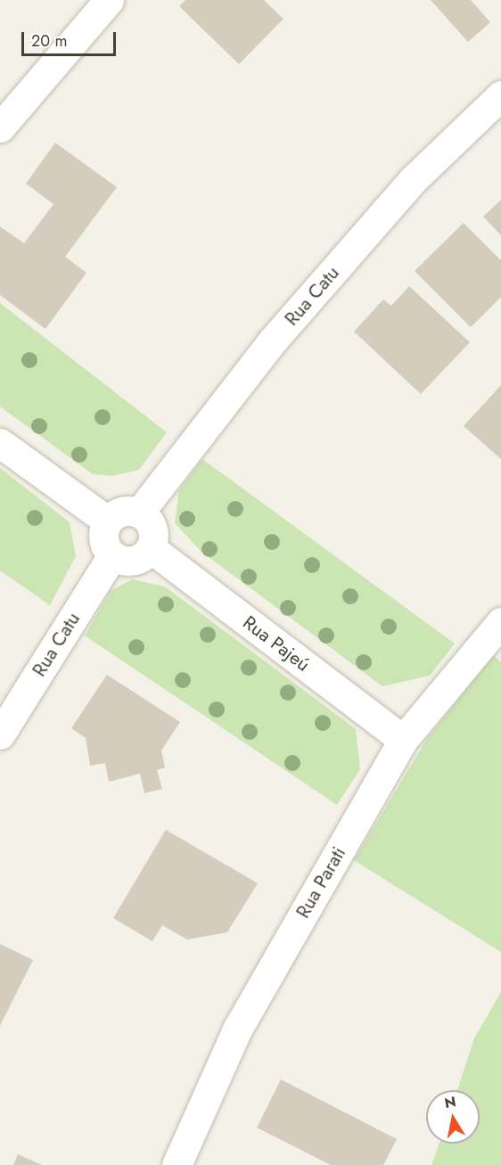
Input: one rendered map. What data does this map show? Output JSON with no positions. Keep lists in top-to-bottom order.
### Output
{
  "streets": {
    "street": ["Rua Catu", "Rua Pajeú", "Rua Parati"]
  },
  "crossings": [
    ["Rua Catu", "Rua Pajeú"],
    ["Rua Pajeú", "Rua Parati"]
  ],
  "scale_bar": "20 m",
  "north": "top"
}
